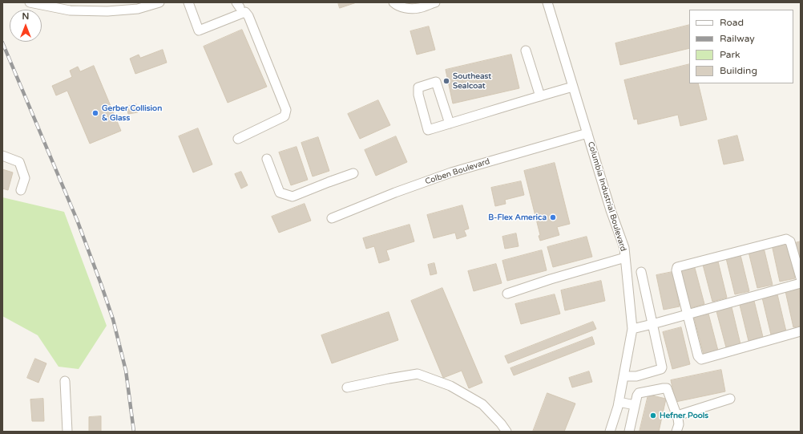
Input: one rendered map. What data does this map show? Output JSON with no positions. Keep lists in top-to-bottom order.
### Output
{
  "streets": {
    "street": ["Colben Boulevard", "Columbia Industrial Boulevard"]
  },
  "crossings": [
    ["Colben Boulevard", "Columbia Industrial Boulevard"]
  ],
  "places": [
    "Southeast Sealcoat",
    "Gerber Collision & Glass",
    "B-Flex America",
    "Hefner Pools"
  ],
  "legend": [
    "Road",
    "Railway",
    "Park",
    "Building"
  ],
  "north": "top"
}
